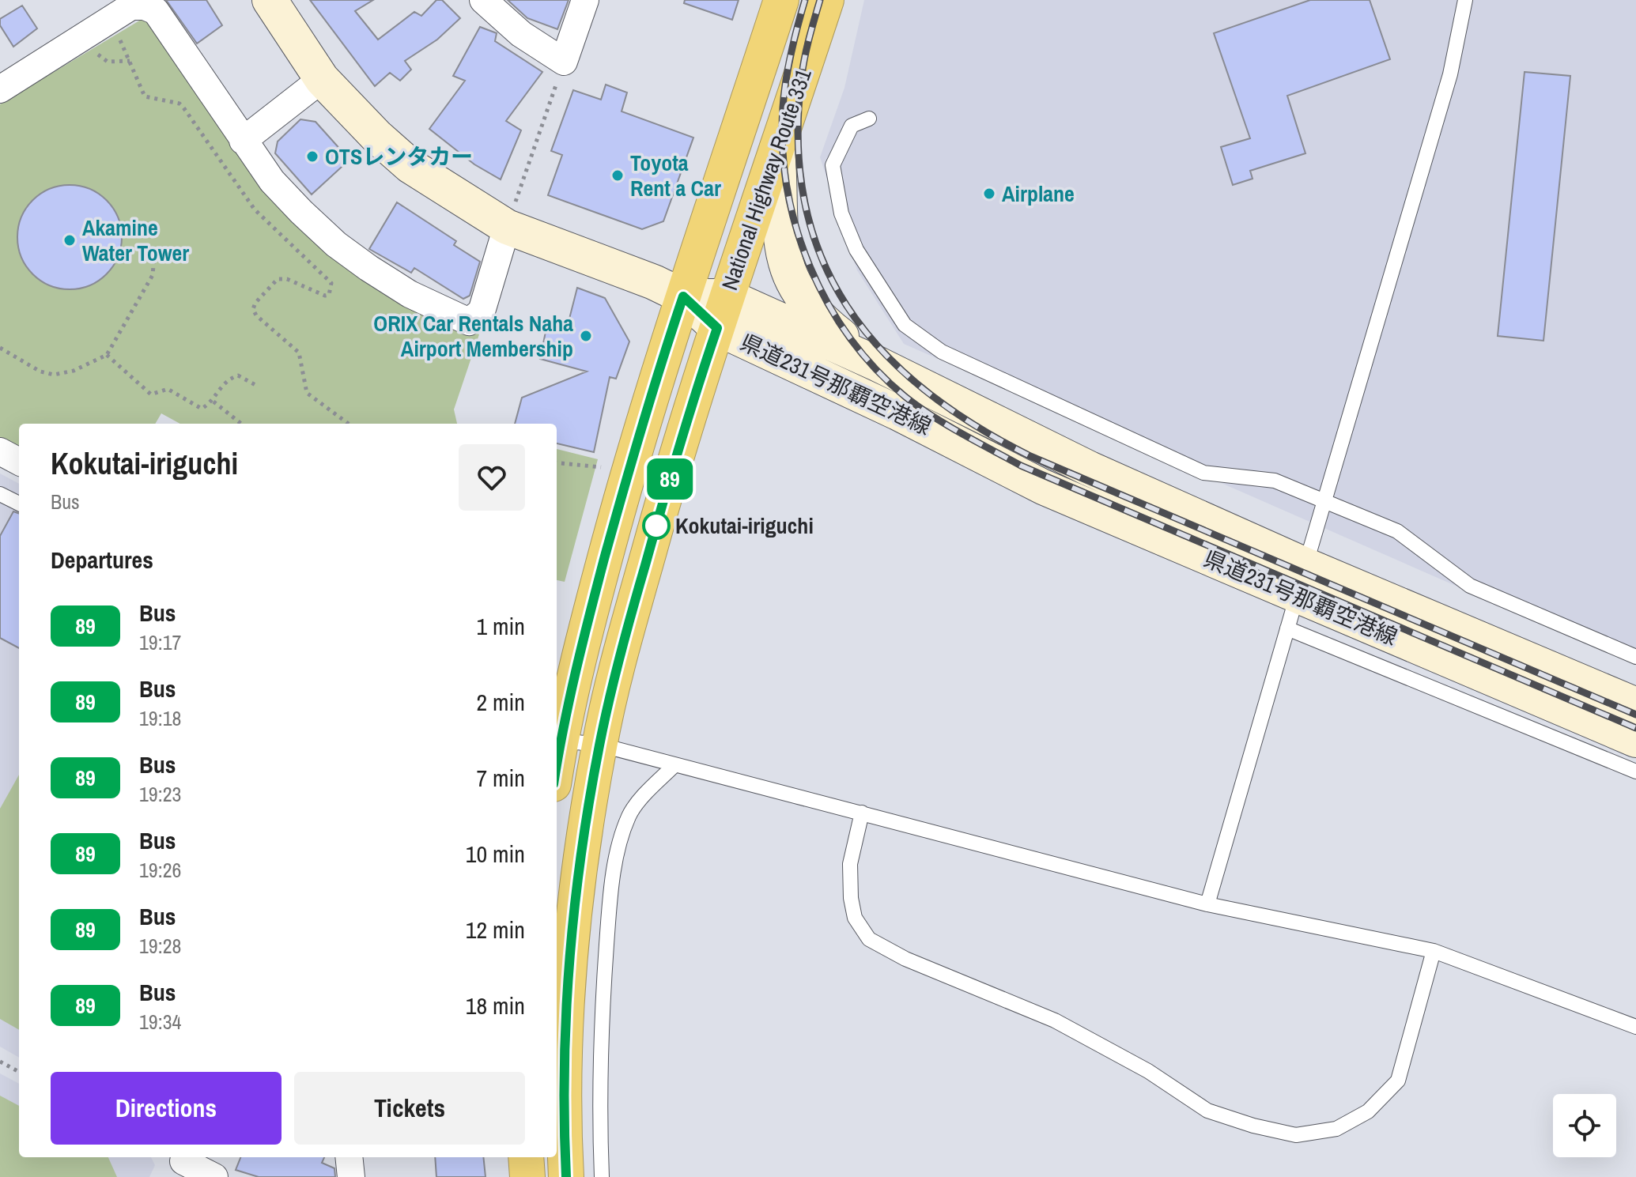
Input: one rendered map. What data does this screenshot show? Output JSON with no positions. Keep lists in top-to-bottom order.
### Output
{
  "streets": {
    "highway": ["National Highway Route 331"],
    "main road": ["県道231号那覇空港線"]
  },
  "crossings": [
    ["National Highway Route 331", "県道231号那覇空港線"]
  ],
  "places": [
    "OTSレンタカー",
    "Toyota Rent a Car",
    "Airplane",
    "Akamine Water Tower",
    "ORIX Car Rentals Naha Airport Membership",
    "Kokutai-iriguchi"
  ],
  "lines": ["bus line 89"],
  "page": {
    "on_map": "89",
    "heading": [
      ["Kokutai-iriguchi", "Bus"],
      "Departures"
    ],
    "list": [
      {
        "mark": "89",
        "name": "Bus",
        "note": "19:17",
        "value": "1 min"
      },
      {
        "mark": "89",
        "name": "Bus",
        "note": "19:18",
        "value": "2 min"
      },
      {
        "mark": "89",
        "name": "Bus",
        "note": "19:23",
        "value": "7 min"
      },
      {
        "mark": "89",
        "name": "Bus",
        "note": "19:26",
        "value": "10 min"
      },
      {
        "mark": "89",
        "name": "Bus",
        "note": "19:28",
        "value": "12 min"
      },
      {
        "mark": "89",
        "name": "Bus",
        "note": "19:34",
        "value": "18 min"
      }
    ],
    "buttons": ["Directions", "Tickets"]
  }
}
